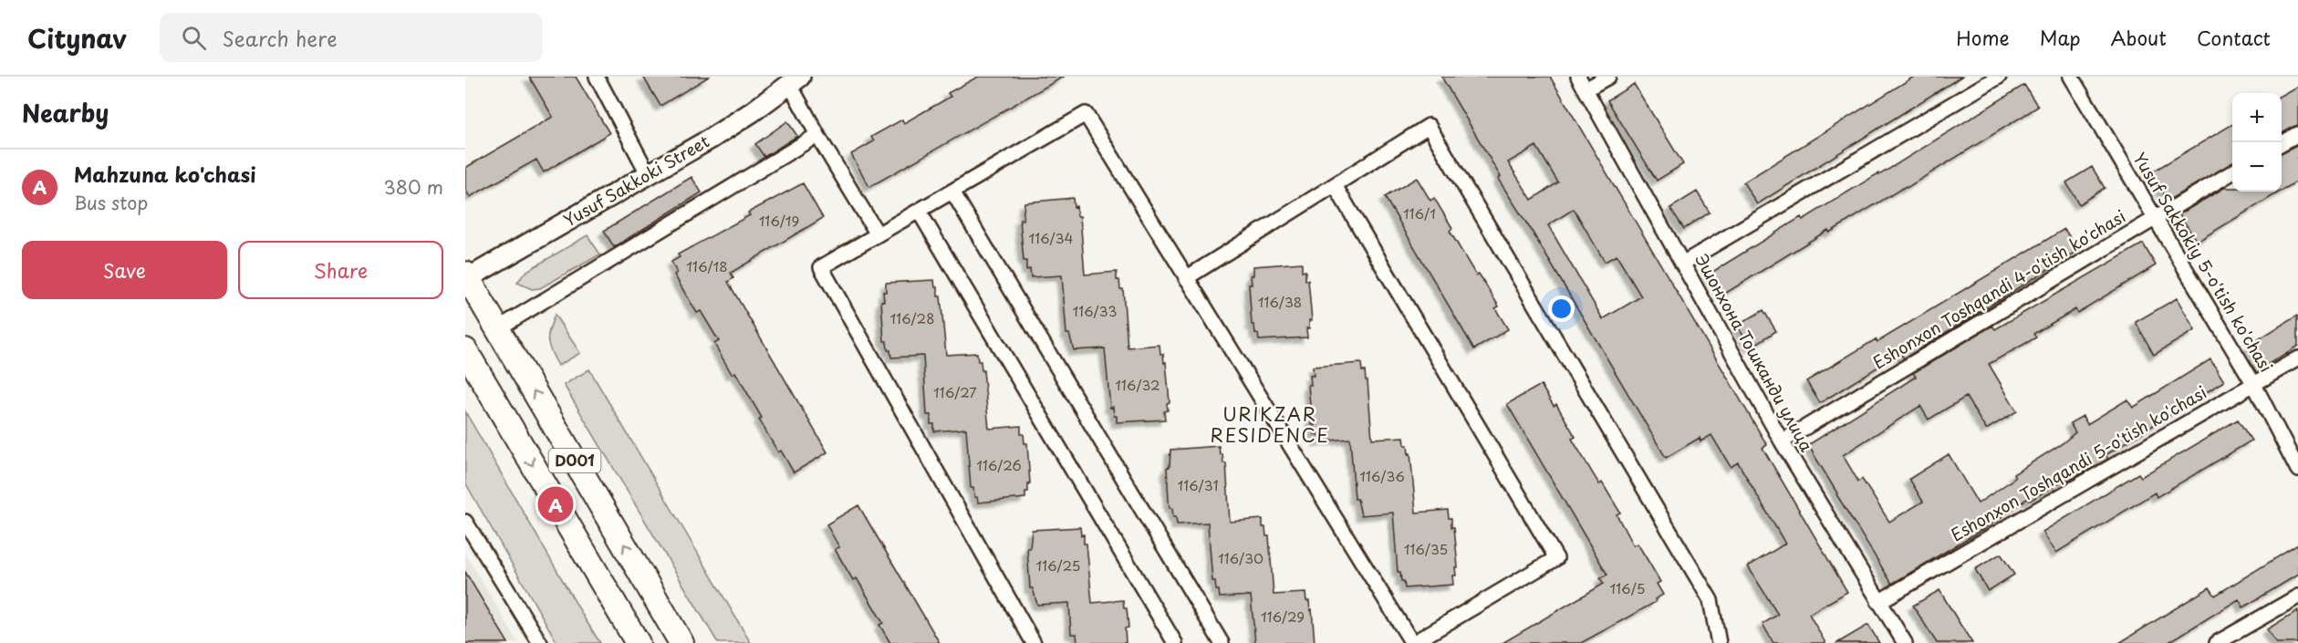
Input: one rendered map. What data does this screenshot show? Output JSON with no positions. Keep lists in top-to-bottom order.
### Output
{
  "streets": {
    "highway": ["D001"],
    "main road": ["Yusuf Sakkoki Street"],
    "street": [
      "Yusuf Sakkokiy 5-o'tish ko'chasi",
      "Eshonxon Toshqandi 4-o'tish ko'chasi",
      "Эшонхона Тошканди улица",
      "Eshonxon Toshqandi 5-o'tish ko'chasi"
    ]
  },
  "crossings": [
    ["Yusuf Sakkoki Street", "D001"],
    ["Yusuf Sakkokiy 5-o'tish ko'chasi", "Eshonxon Toshqandi 4-o'tish ko'chasi"],
    ["Yusuf Sakkokiy 5-o'tish ko'chasi", "Eshonxon Toshqandi 5-o'tish ko'chasi"],
    ["Eshonxon Toshqandi 4-o'tish ko'chasi", "Эшонхона Тошканди улица"],
    ["Эшонхона Тошканди улица", "Eshonxon Toshqandi 5-o'tish ko'chasi"]
  ],
  "districts": ["URIKZAR RESIDENCE"],
  "house_numbers": [
    "116/1",
    "116/19",
    "116/34",
    "116/18",
    "116/38",
    "116/33",
    "116/28",
    "116/32",
    "116/27",
    "116/26",
    "116/36",
    "116/31",
    "116/35",
    "116/30",
    "116/25",
    "116/5",
    "116/29"
  ],
  "page": {
    "header": "Citynav",
    "search": "Search here",
    "nav": [
      "Home",
      "Map",
      "About",
      "Contact"
    ],
    "heading": "Nearby",
    "map_buttons": ["+", "−"],
    "list": [
      {
        "mark": "A",
        "name": "Mahzuna ko'chasi",
        "note": "Bus stop",
        "value": "380 m"
      }
    ],
    "buttons": ["Save", "Share"],
    "pins": "A"
  }
}
